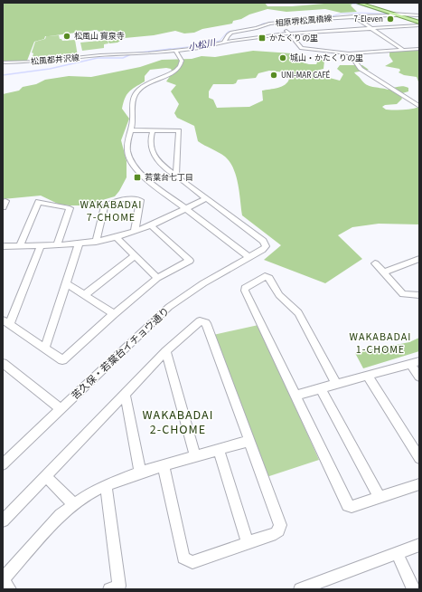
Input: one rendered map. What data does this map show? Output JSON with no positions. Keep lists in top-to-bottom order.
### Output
{
  "streets": {
    "street": ["相原堺松風橋線", "松風都井沢線", "苦久保・若葉台イチョウ通り"]
  },
  "crossings": [
    ["相原堺松風橋線", "松風都井沢線"]
  ],
  "districts": ["WAKABADAI 7-CHOME", "WAKABADAI 1-CHOME", "WAKABADAI 2-CHOME"],
  "water": ["小松川"],
  "places": {
    "other": [
      "7-Eleven",
      "松風山 寶泉寺",
      "城山・かたくりの里",
      "UNI-MAR CAFÉ"
    ],
    "transit": ["かたくりの里", "若葉台七丁目"]
  }
}
